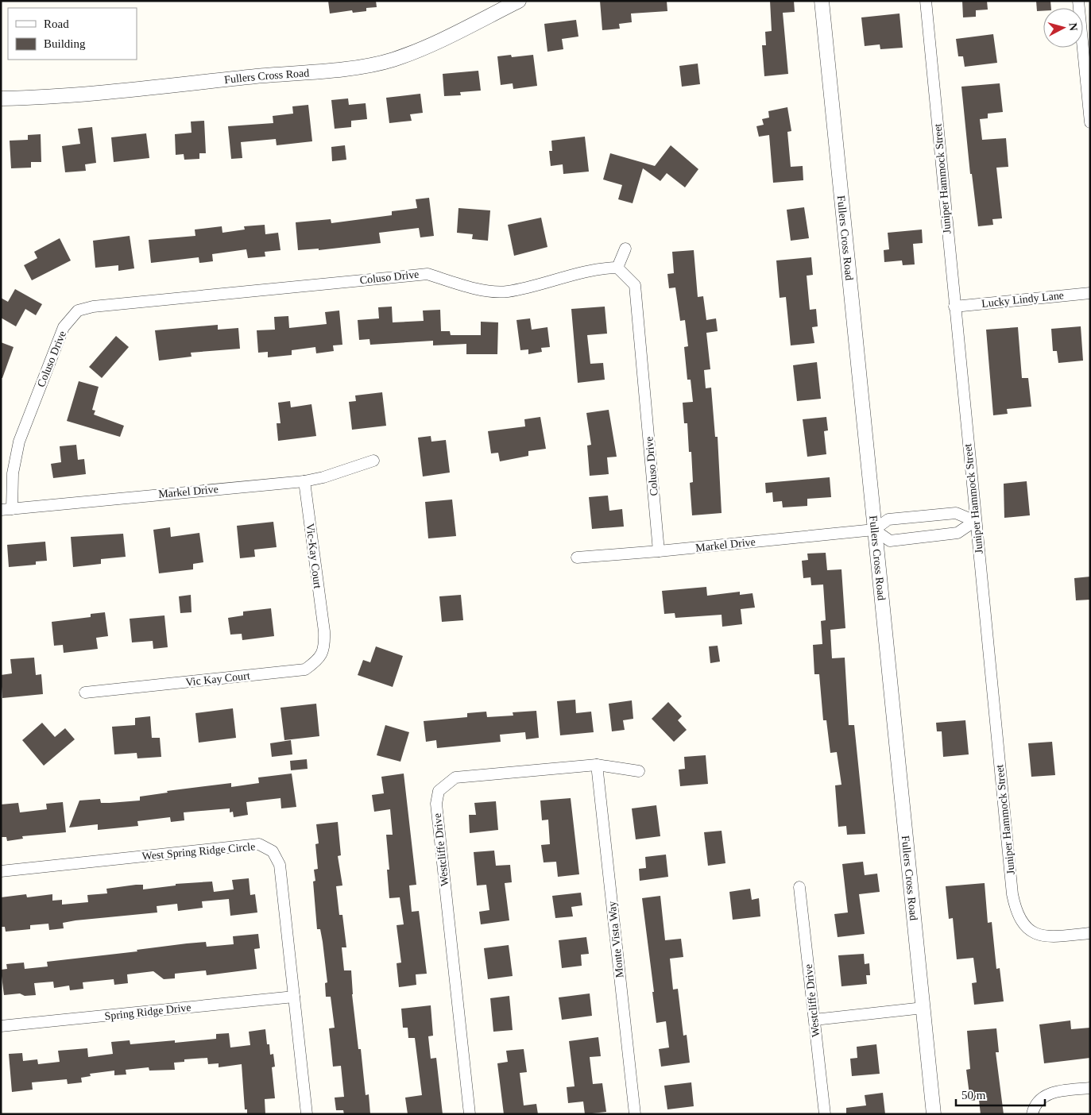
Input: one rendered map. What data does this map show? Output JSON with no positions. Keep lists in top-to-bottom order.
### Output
{
  "streets": {
    "street": [
      "Fullers Cross Road",
      "Juniper Hammock Street",
      "Coluso Drive",
      "Lucky Lindy Lane",
      "Markel Drive",
      "Vic-Kay Court",
      "Vic Kay Court",
      "Westcliffe Drive",
      "West Spring Ridge Circle",
      "Monte Vista Way",
      "Spring Ridge Drive"
    ]
  },
  "crossings": [
    ["Fullers Cross Road", "Markel Drive"],
    ["Juniper Hammock Street", "Lucky Lindy Lane"],
    ["Coluso Drive", "Markel Drive"],
    ["Markel Drive", "Vic-Kay Court"],
    ["Vic-Kay Court", "Vic Kay Court"],
    ["Westcliffe Drive", "Monte Vista Way"],
    ["West Spring Ridge Circle", "Spring Ridge Drive"]
  ],
  "legend": ["Road", "Building"],
  "scale_bar": "50 m",
  "north": "right"
}
